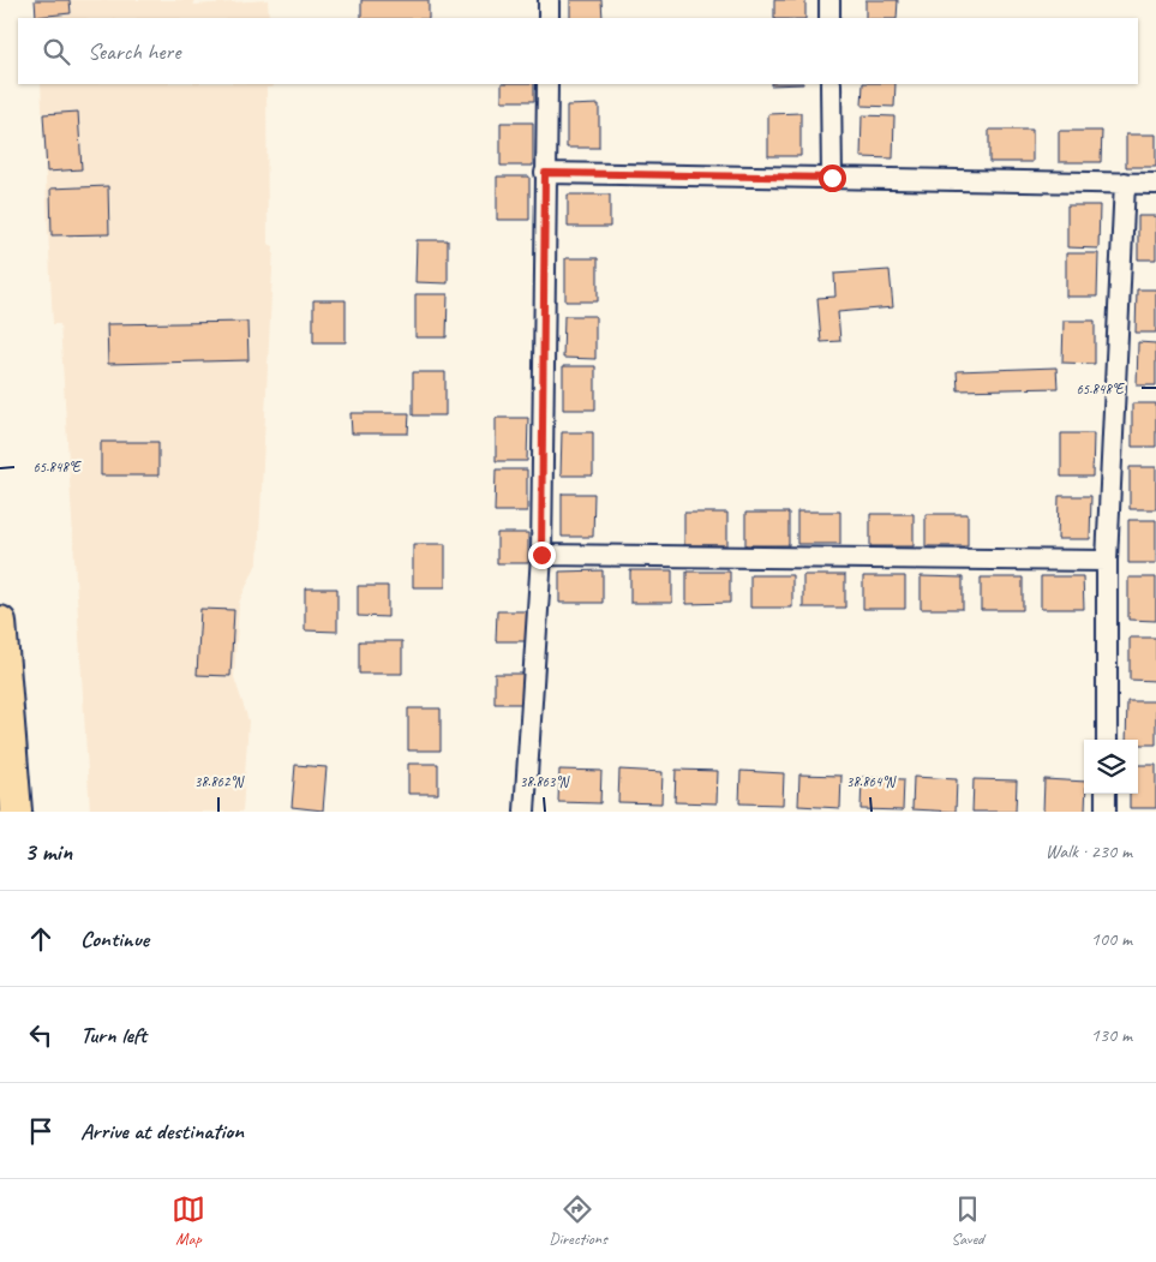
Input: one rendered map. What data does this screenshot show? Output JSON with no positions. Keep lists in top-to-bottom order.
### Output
{
  "page": {
    "search": "Search here",
    "heading": ["3 min", "Walk · 230 m"],
    "list": [
      ["Continue", "100 m"],
      ["Turn left", "130 m"],
      "Arrive at destination"
    ],
    "nav": ["Map", "Directions", "Saved"]
  },
  "coordinates": [
    "65.848°E",
    "38.862°N",
    "38.863°N",
    "38.864°N"
  ]
}
